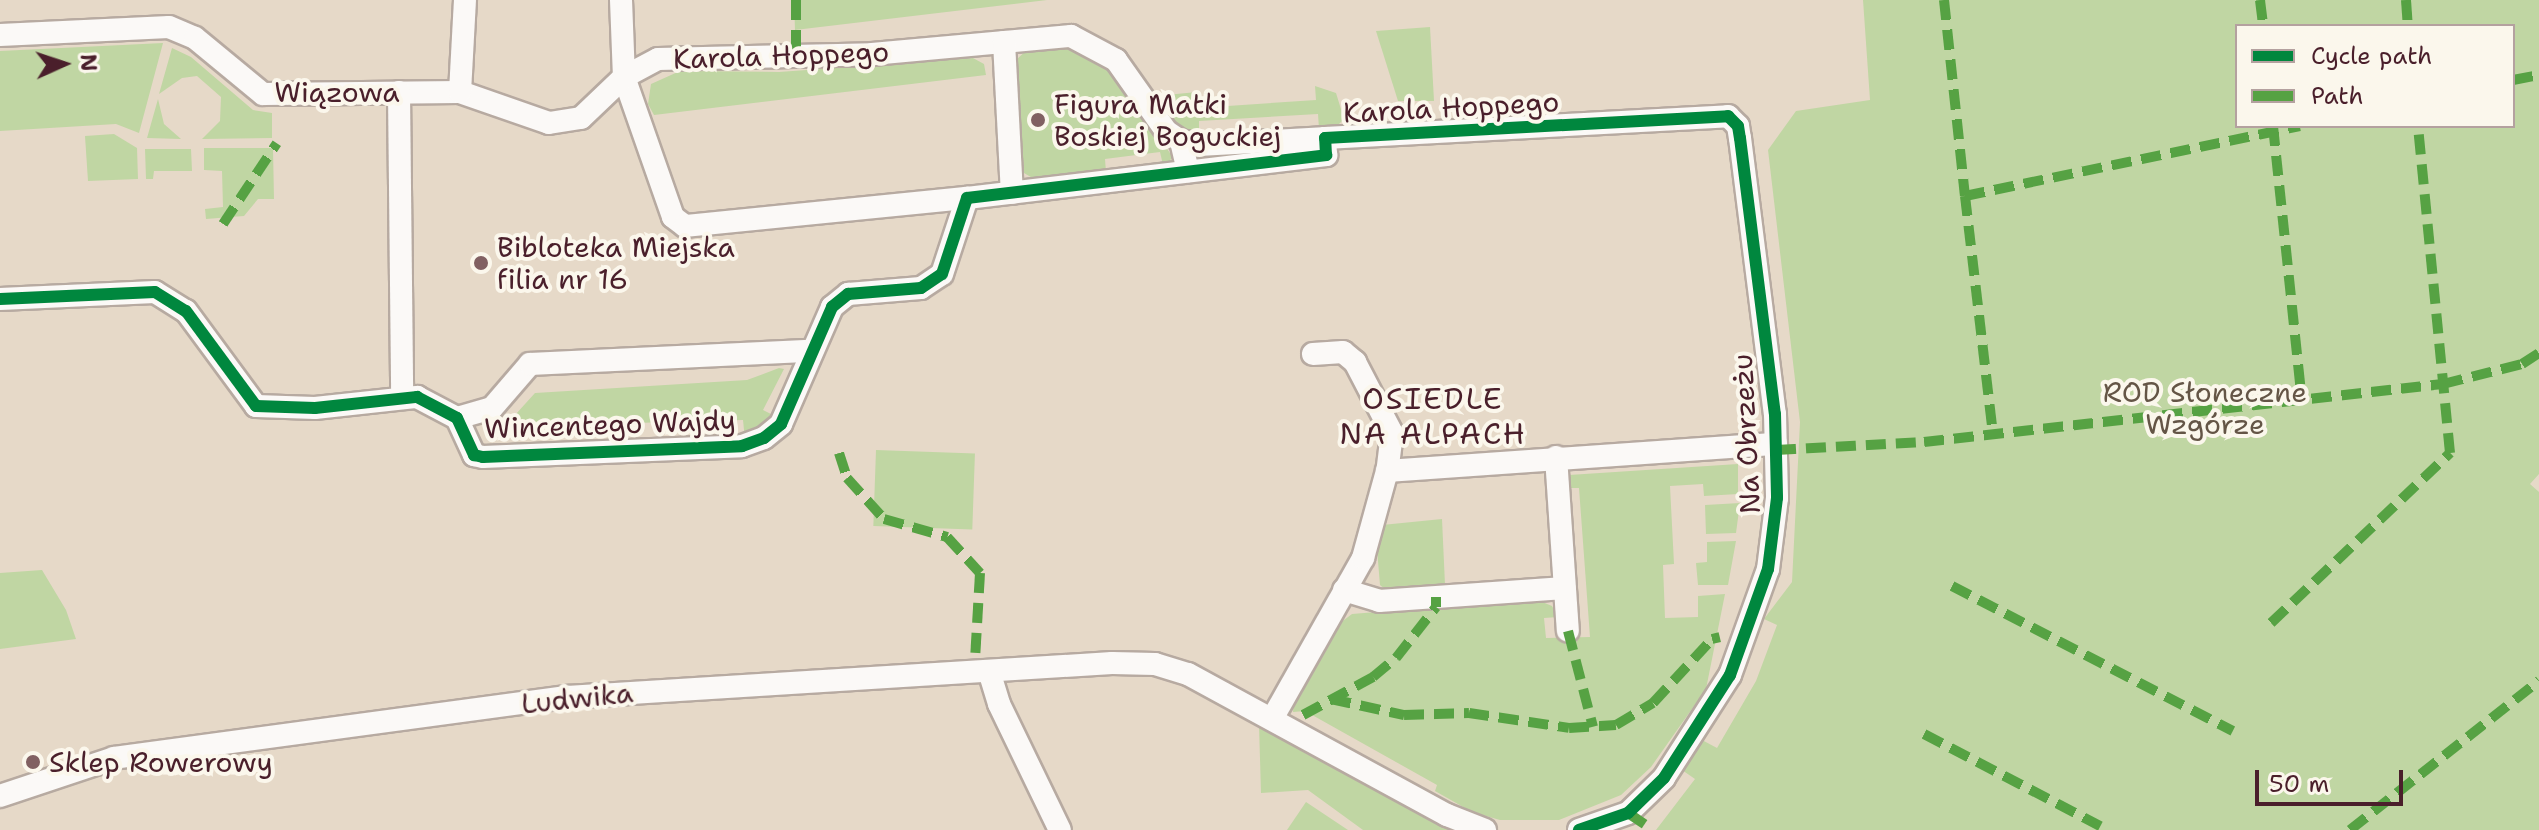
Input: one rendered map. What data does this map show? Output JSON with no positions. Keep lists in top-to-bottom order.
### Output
{
  "streets": {
    "street": [
      "Karola Hoppego",
      "Wiązowa",
      "Wincentego Wajdy",
      "Na Obrzeżu",
      "Ludwika"
    ]
  },
  "crossings": [
    ["Karola Hoppego", "Wiązowa"],
    ["Karola Hoppego", "Na Obrzeżu"]
  ],
  "districts": ["OSIEDLE NA ALPACH"],
  "parks": ["ROD Słoneczne Wzgórze"],
  "places": ["Figura Matki Boskiej Boguckiej", "Bibloteka Miejska filia nr 16", "Sklep Rowerowy"],
  "legend": ["Cycle path", "Path"],
  "scale_bar": "50 m",
  "north": "right"
}
